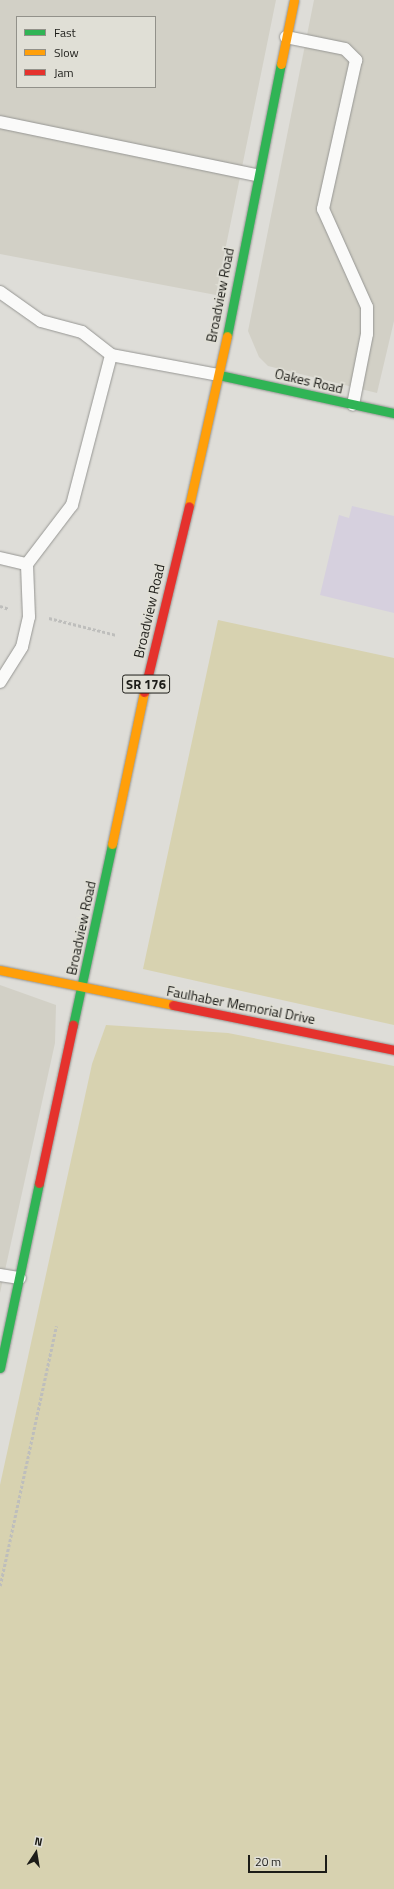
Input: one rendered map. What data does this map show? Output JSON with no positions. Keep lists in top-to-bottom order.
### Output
{
  "streets": {
    "main road": [
      "Broadview Road",
      "Oakes Road",
      "SR 176",
      "Faulhaber Memorial Drive"
    ]
  },
  "crossings": [
    ["Broadview Road", "Oakes Road"],
    ["Broadview Road", "Faulhaber Memorial Drive"]
  ],
  "legend": ["Fast", "Slow", "Jam"],
  "scale_bar": "20 m",
  "north": "top"
}
